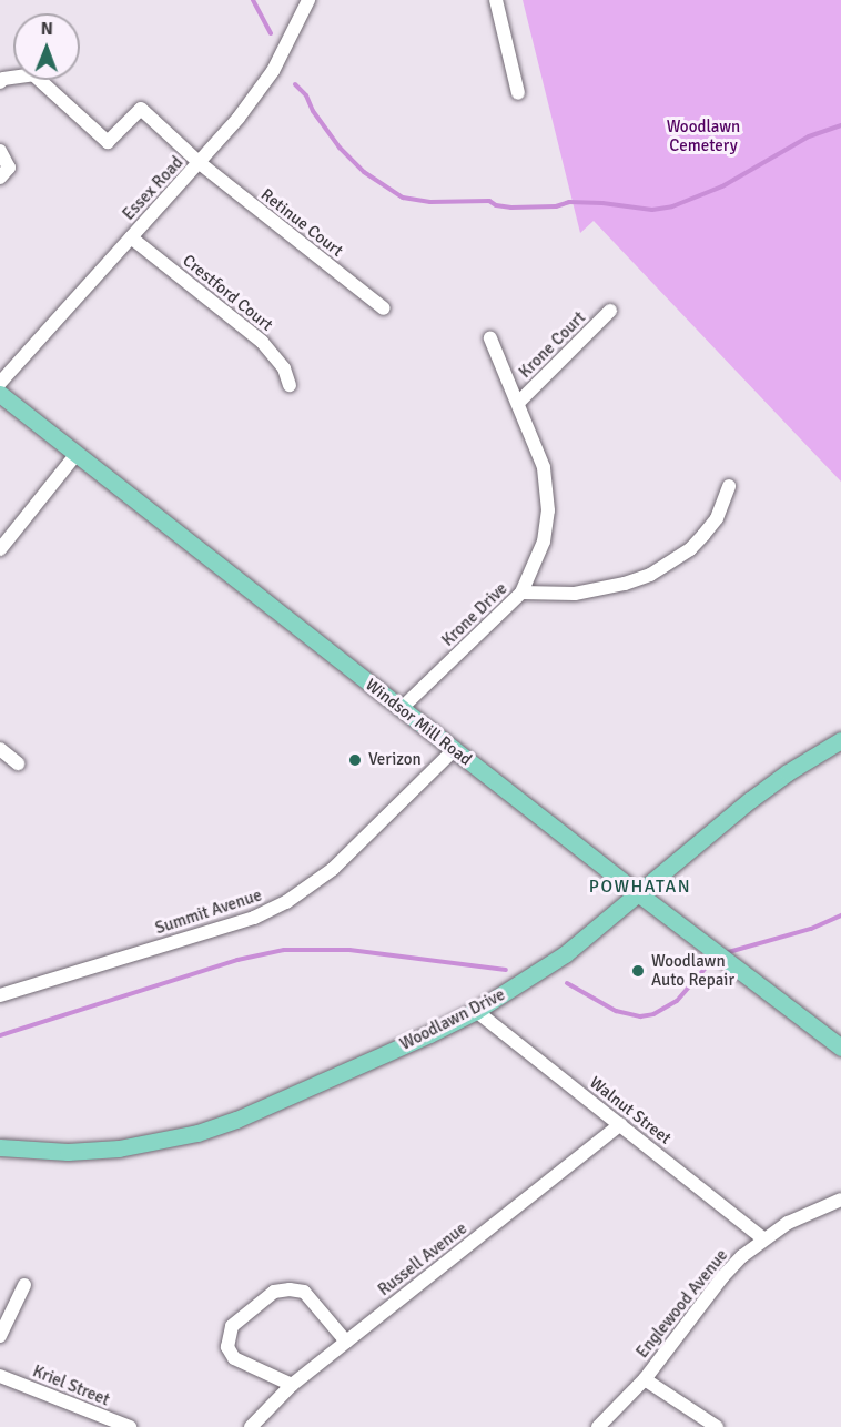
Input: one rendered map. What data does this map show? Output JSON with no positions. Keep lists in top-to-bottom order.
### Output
{
  "streets": {
    "main road": ["Windsor Mill Road", "Woodlawn Drive"],
    "street": [
      "Essex Road",
      "Retinue Court",
      "Crestford Court",
      "Krone Court",
      "Krone Drive",
      "Summit Avenue",
      "Walnut Street",
      "Russell Avenue",
      "Englewood Avenue",
      "Kriel Street"
    ]
  },
  "crossings": [
    ["Essex Road", "Retinue Court"],
    ["Essex Road", "Crestford Court"],
    ["Krone Court", "Krone Drive"],
    ["Krone Drive", "Windsor Mill Road"],
    ["Windsor Mill Road", "Summit Avenue"],
    ["Windsor Mill Road", "Woodlawn Drive"],
    ["Woodlawn Drive", "Walnut Street"],
    ["Walnut Street", "Russell Avenue"],
    ["Walnut Street", "Englewood Avenue"]
  ],
  "districts": ["POWHATAN"],
  "parks": ["Woodlawn Cemetery"],
  "places": ["Verizon", "Woodlawn Auto Repair"],
  "north": "top"
}
